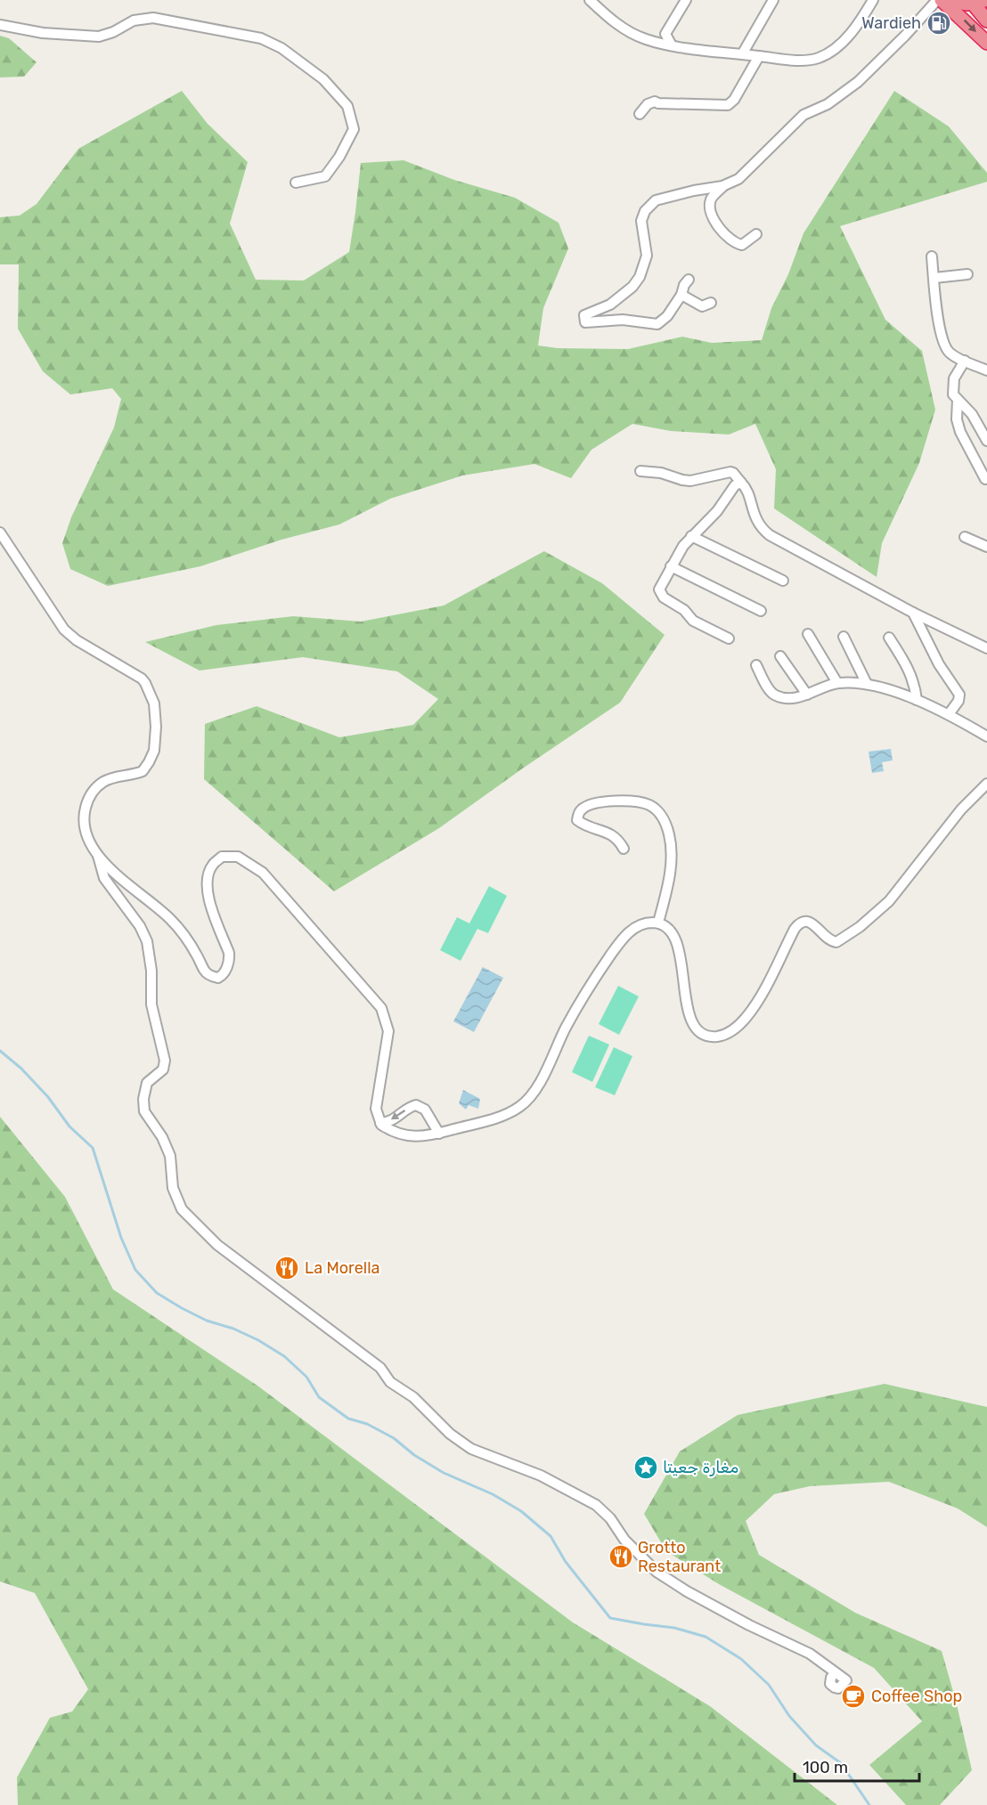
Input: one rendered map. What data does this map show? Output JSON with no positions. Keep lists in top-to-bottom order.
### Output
{
  "places": {
    "fuel station": ["Wardieh"],
    "restaurant": ["La Morella", "Grotto Restaurant"],
    "place": ["مغارة جعيتا"],
    "cafe": ["Coffee Shop"]
  },
  "scale_bar": "100 m"
}
